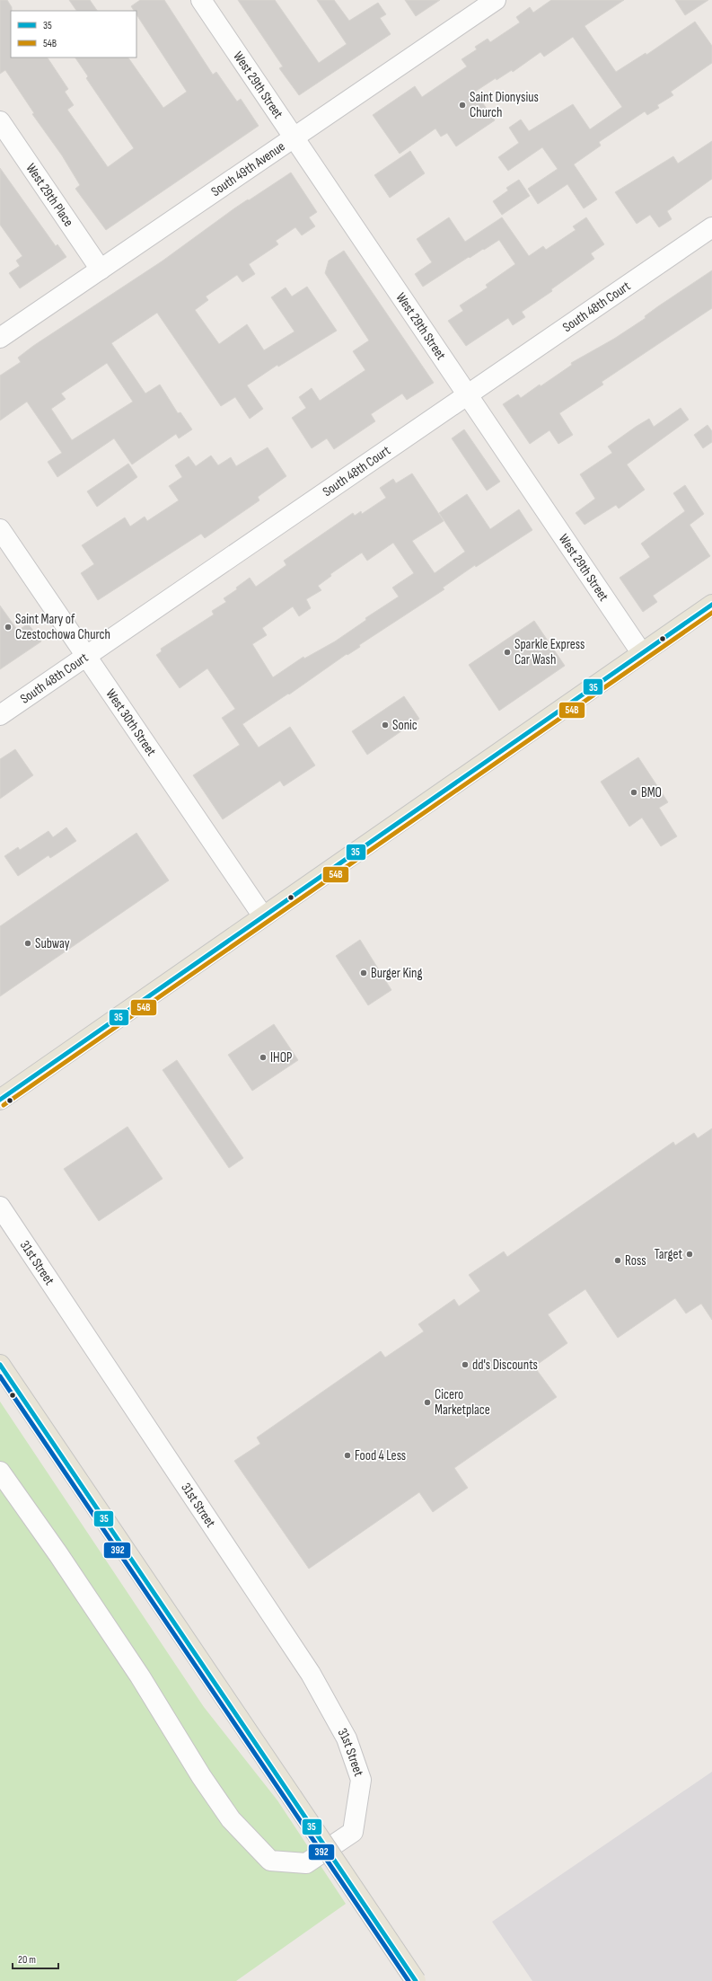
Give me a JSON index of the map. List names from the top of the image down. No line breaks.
{"streets":{"street":["West 29th Street","South 49th Avenue","West 29th Place","South 48th Court","West 30th Street","31st Street"]},"crossings":[["West 29th Street","South 49th Avenue"],["West 29th Street","South 48th Court"],["South 49th Avenue","West 29th Place"],["South 48th Court","West 30th Street"]],"places":["Saint Dionysius Church","Saint Mary of Czestochowa Church","Sparkle Express Car Wash","Sonic","BMO","Subway","Burger King","IHOP","Target","Ross","dd's Discounts","Cicero Marketplace","Food 4 Less"],"lines":["transit line 35","transit line 54B","transit line 392"],"legend":["35","54B"],"scale_bar":"20 m"}
